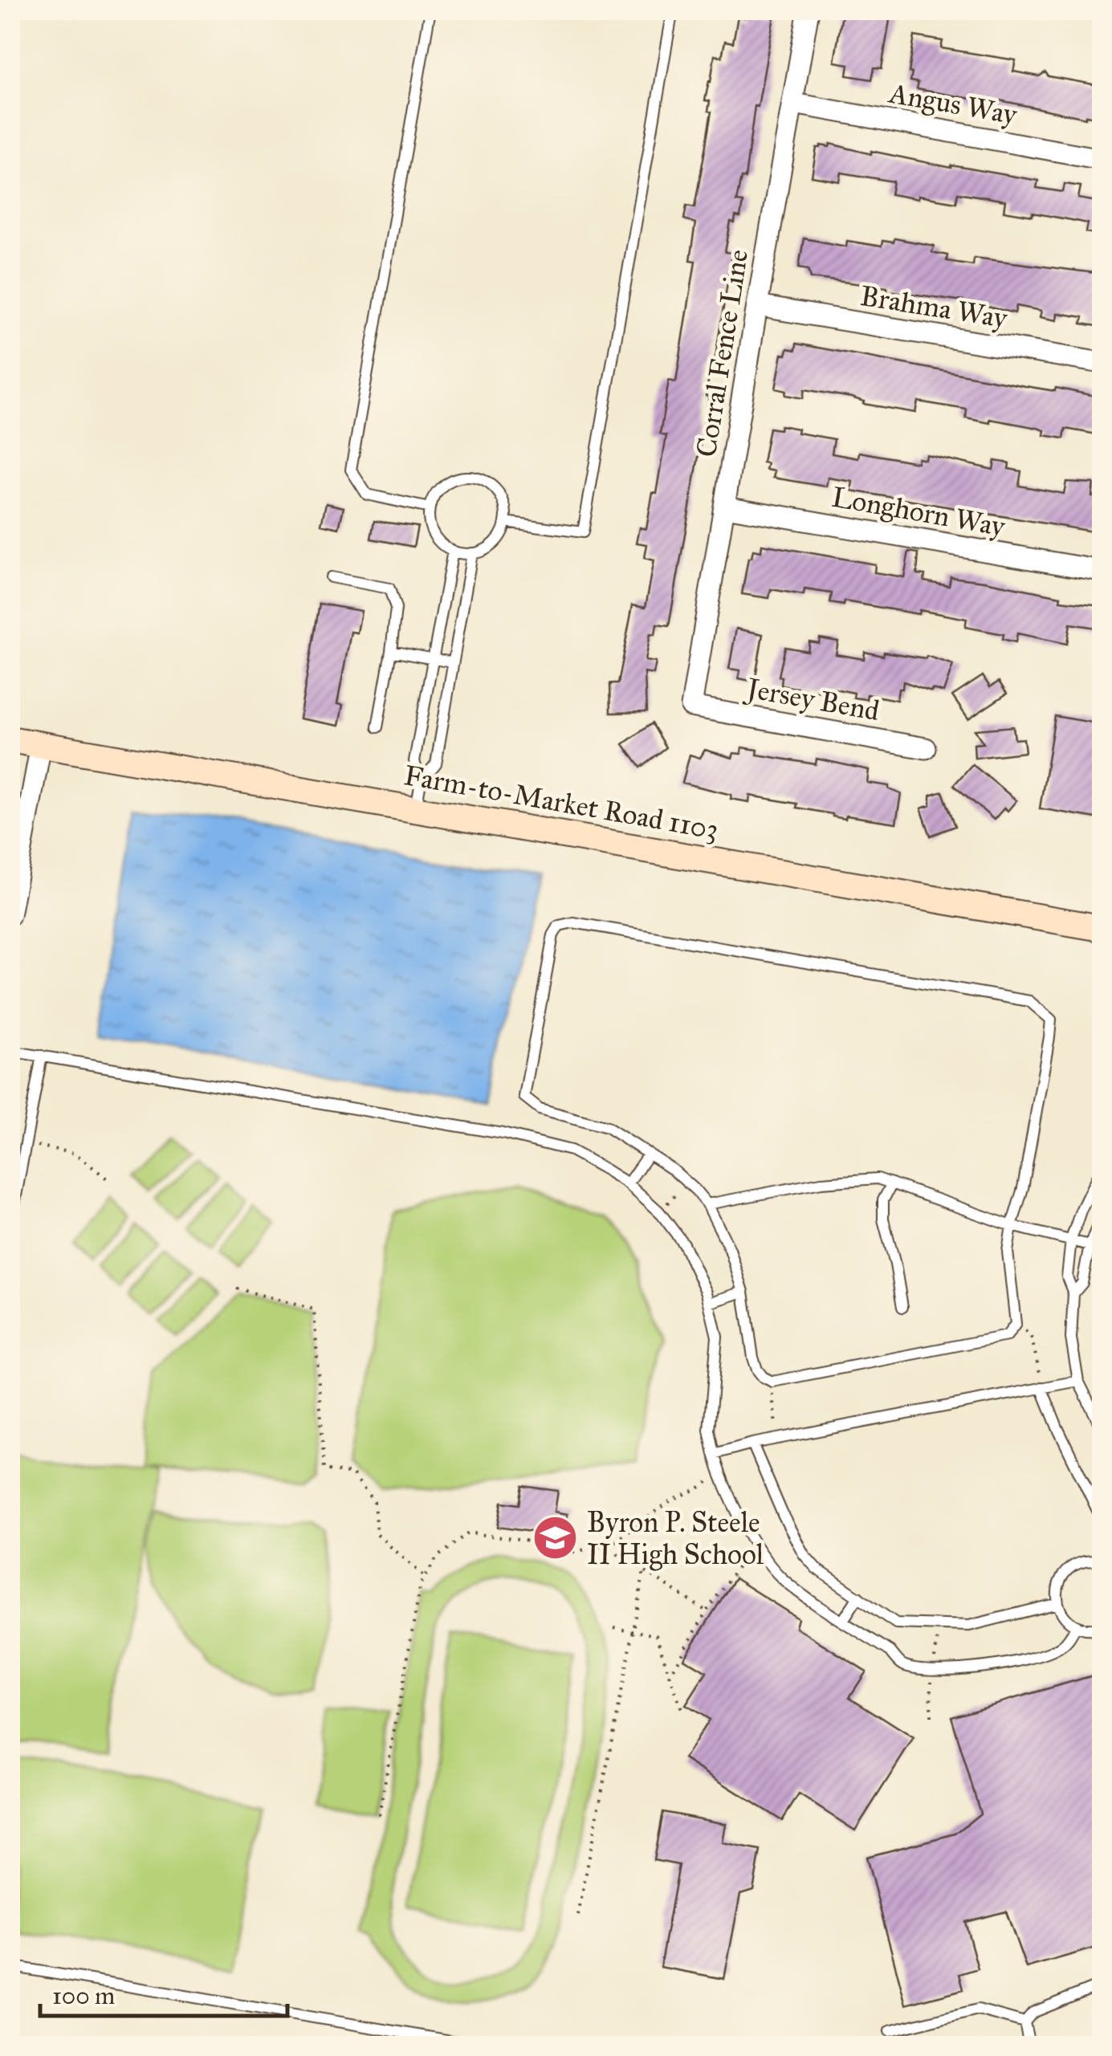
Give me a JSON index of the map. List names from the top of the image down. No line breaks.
{"streets":{"main road":["Farm-to-Market Road 1103"],"street":["Angus Way","Brahma Way","Corral Fence Line","Longhorn Way","Jersey Bend"]},"crossings":[["Angus Way","Corral Fence Line"],["Brahma Way","Corral Fence Line"],["Corral Fence Line","Longhorn Way"],["Corral Fence Line","Jersey Bend"]],"places":{"school or university":["Byron P. Steele II High School"]},"scale_bar":"100 m"}
